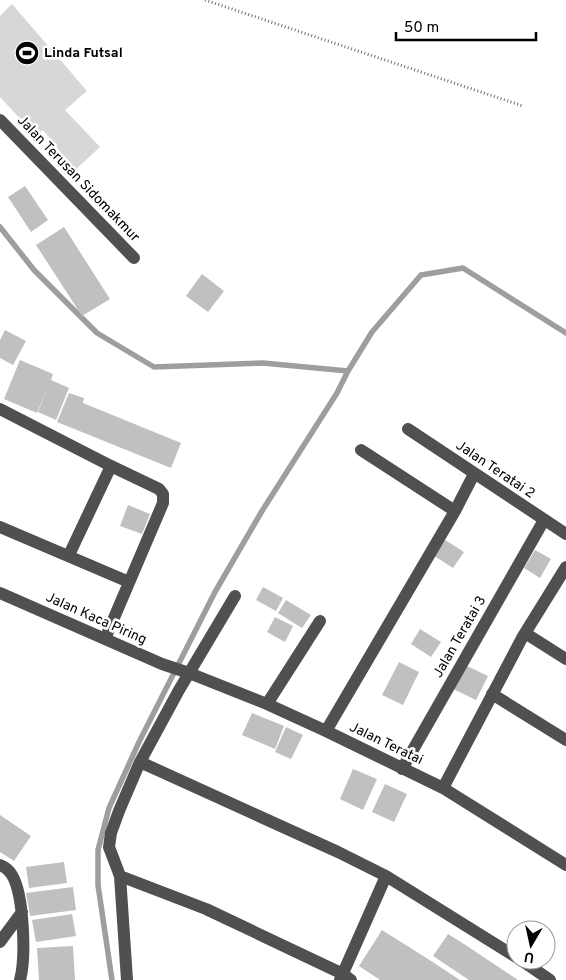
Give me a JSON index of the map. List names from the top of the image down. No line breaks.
{"streets":{"street":["Jalan Terusan Sidomakmur","Jalan Teratai 2","Jalan Kaca Piring","Jalan Teratai 3","Jalan Teratai"]},"crossings":[["Jalan Teratai 2","Jalan Teratai 3"],["Jalan Kaca Piring","Jalan Teratai"],["Jalan Teratai 3","Jalan Teratai"]],"places":{"sports":["Linda Futsal"]},"scale_bar":"50 m","north":"bottom"}
